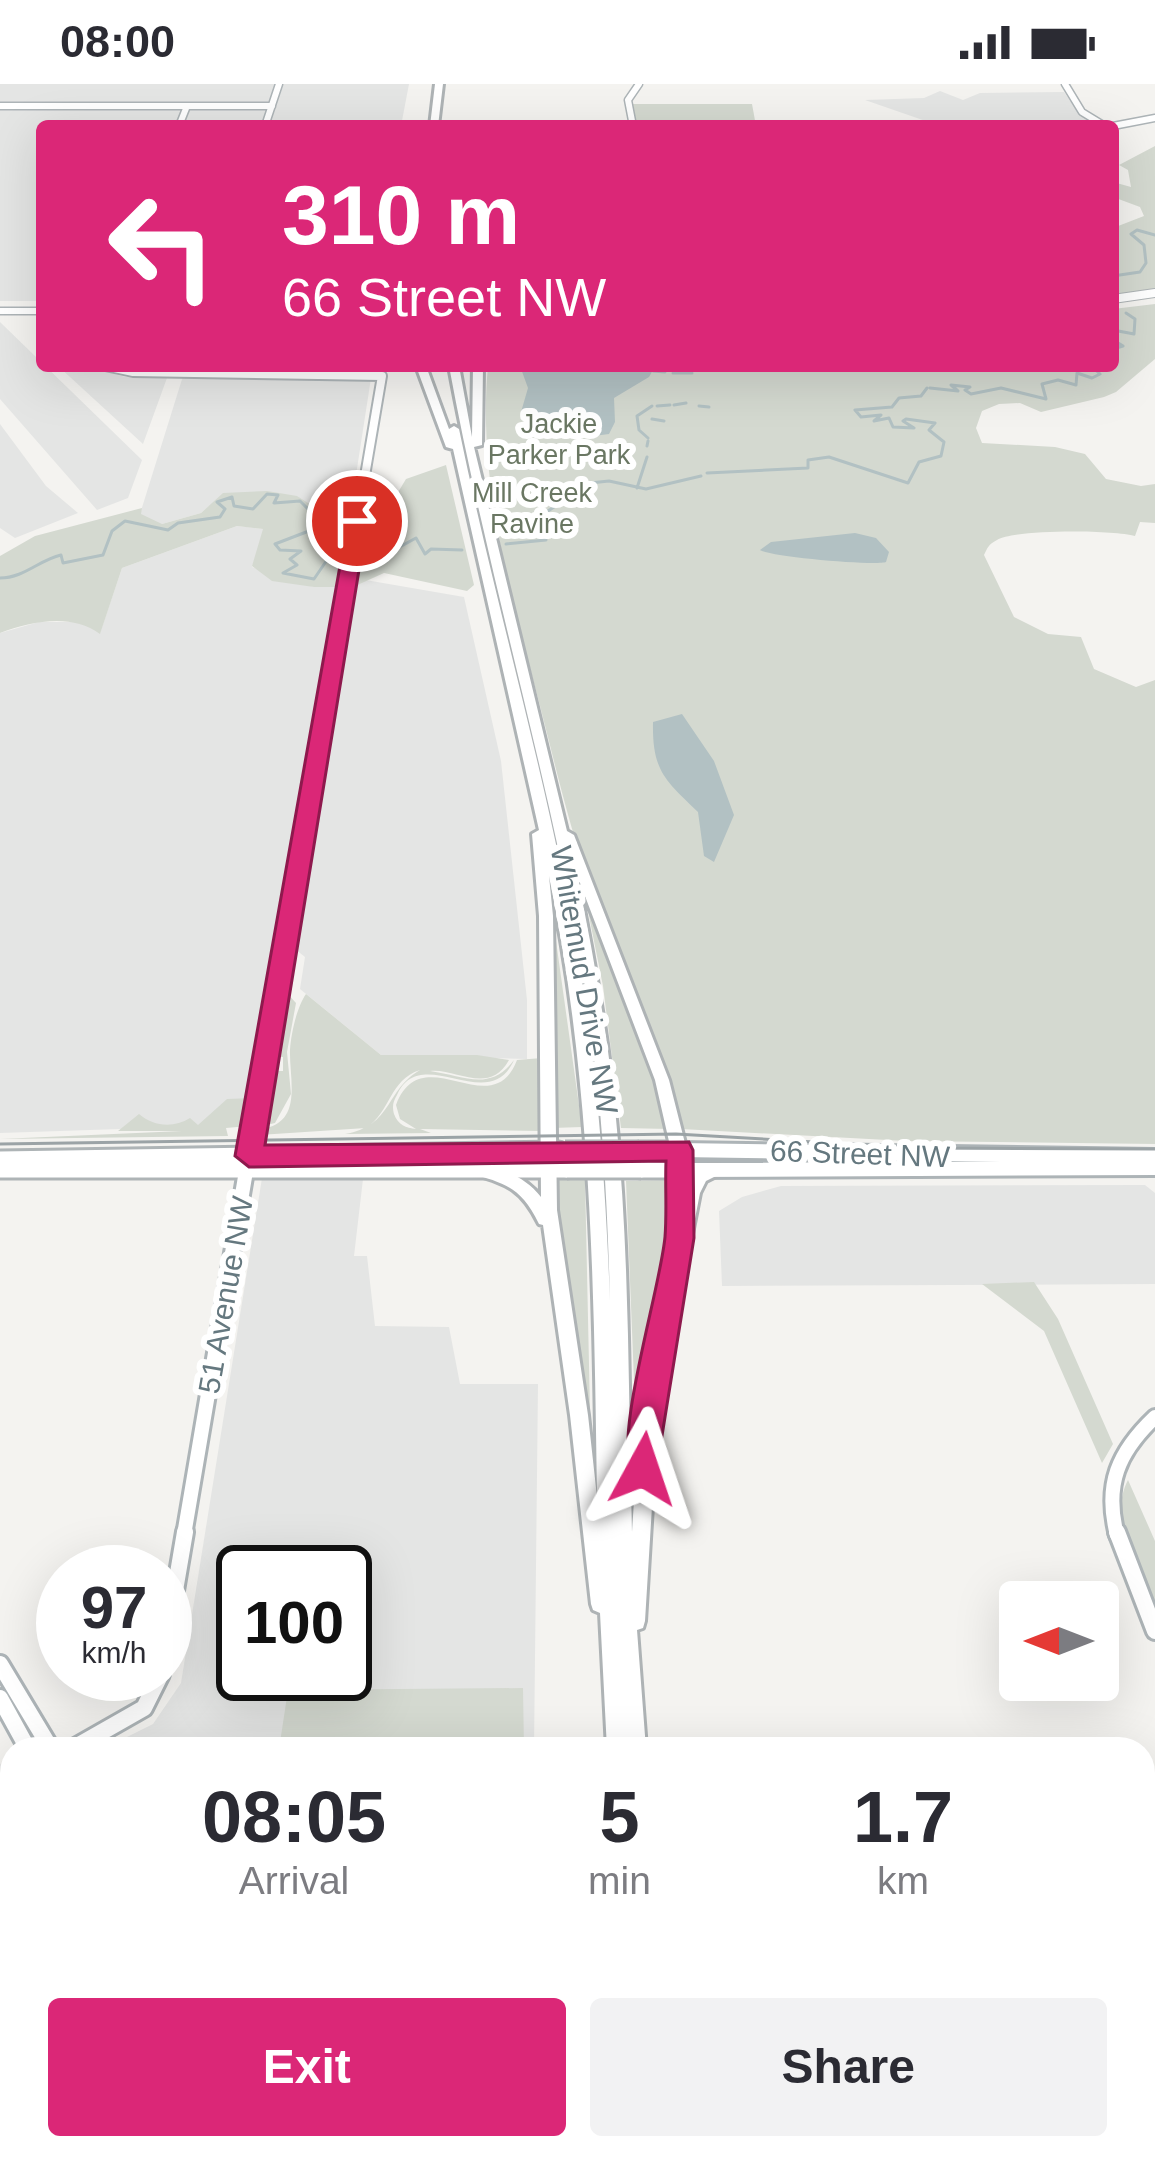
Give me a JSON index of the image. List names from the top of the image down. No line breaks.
{"streets":{"highway":["Whitemud Drive NW"],"main road":["66 Street NW"],"street":["51 Avenue NW"]},"crossings":[["66 Street NW","51 Avenue NW"]],"parks":["Jackie Parker Park","Mill Creek Ravine"],"north":"left","page":{"status":"08:00","turn":["310 m","66 Street NW"],"speed":"97 km/h","limit":"100","eta":["08:05","Arrival","5","min","1.7","km"],"buttons":["Exit","Share"]}}
